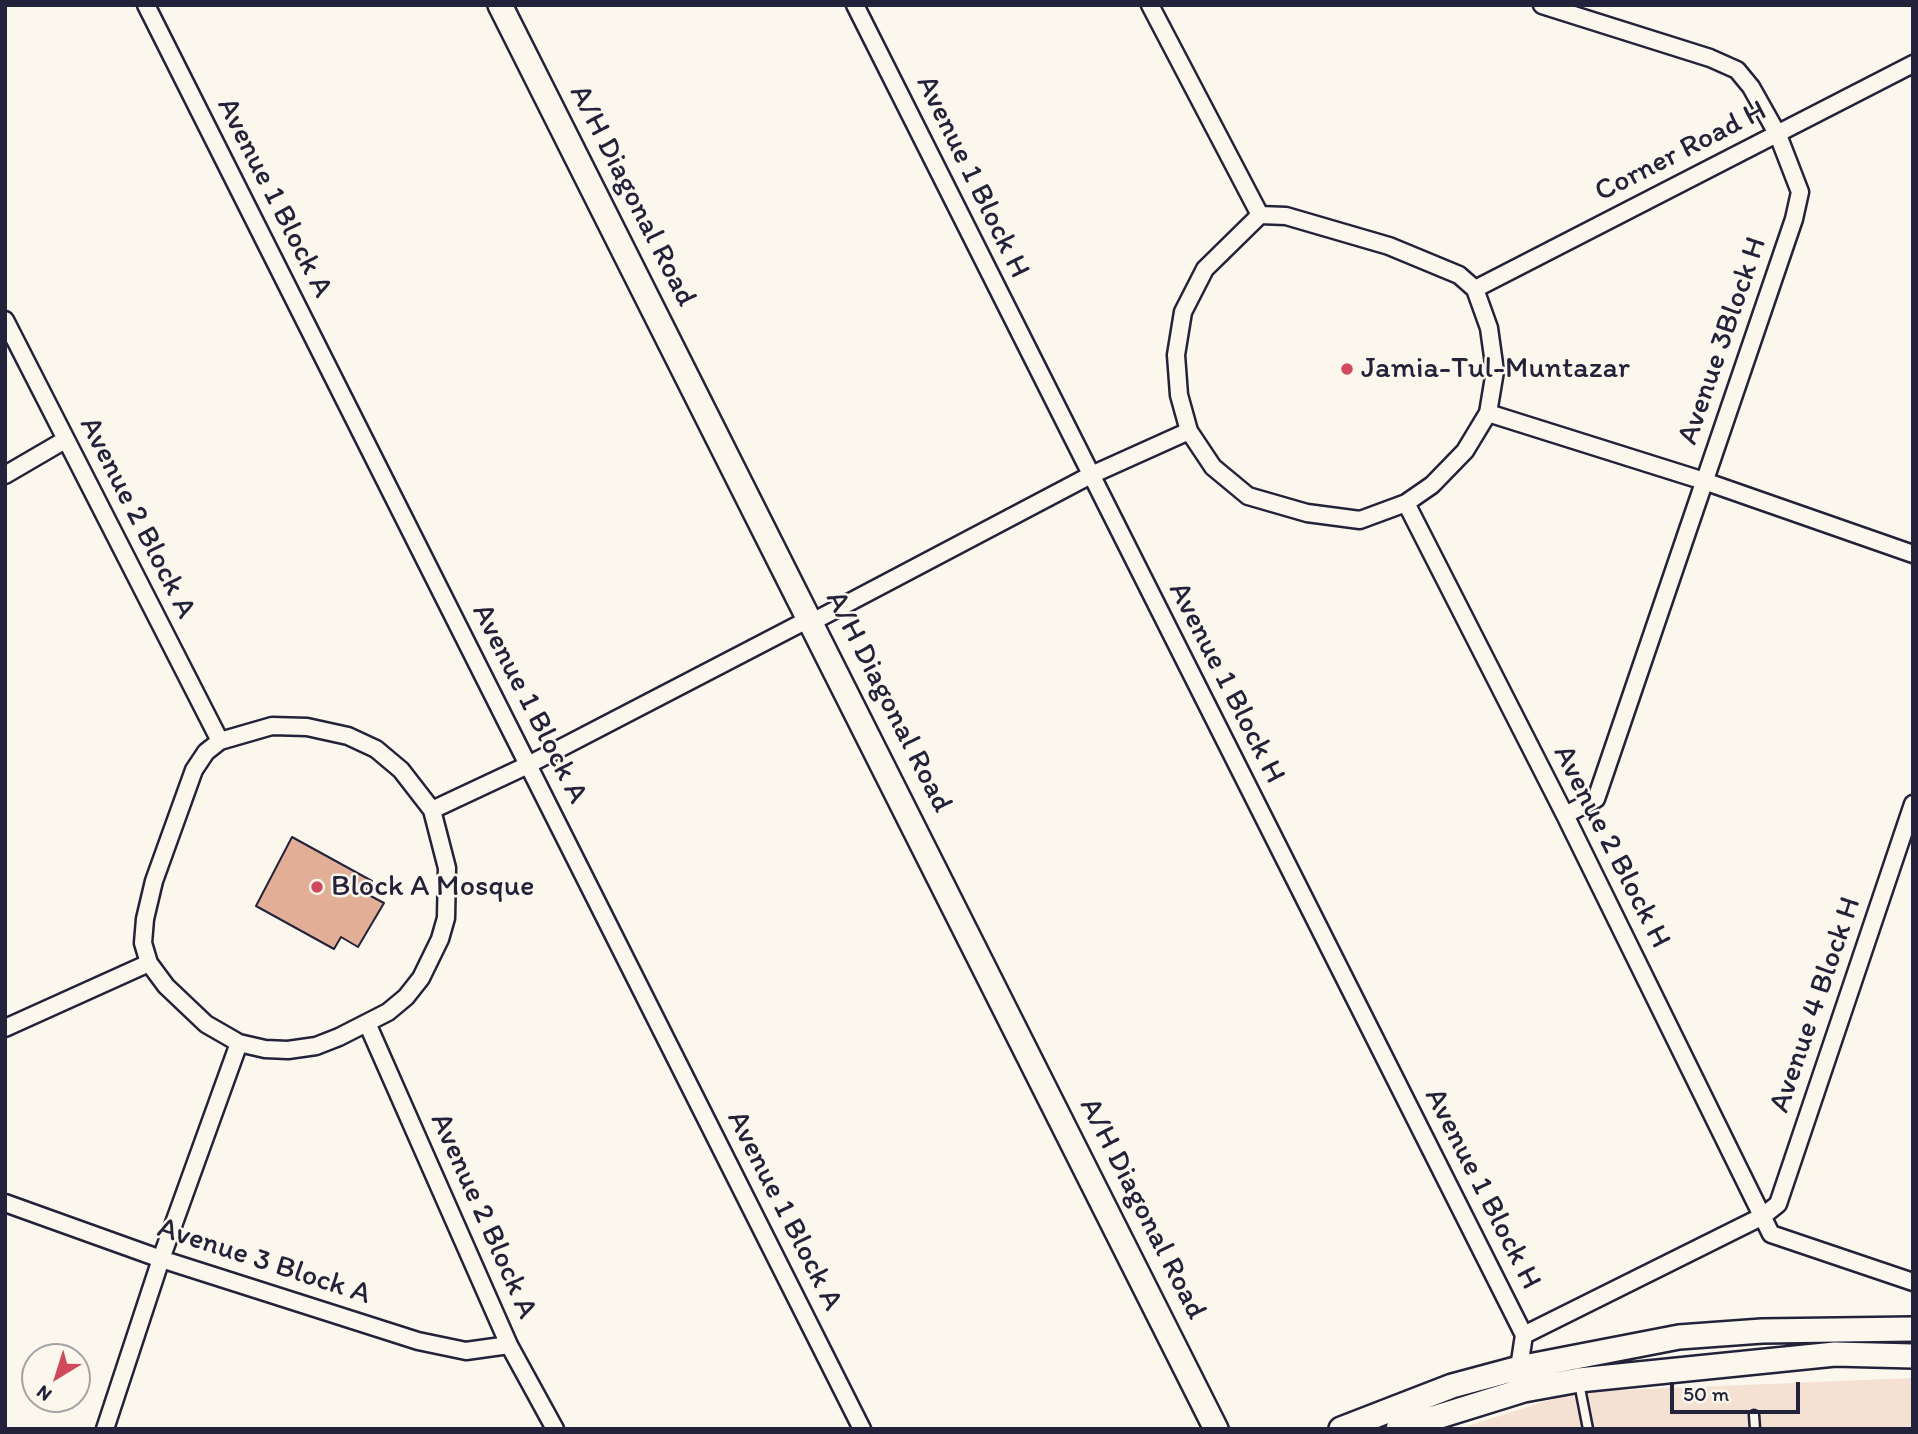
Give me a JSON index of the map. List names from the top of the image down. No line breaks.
{"streets":{"street":["Corner Road H","Avenue 1 Block H","A/H Diagonal Road","Avenue 1 Block A","Avenue 3Block H","Avenue 2 Block A","Avenue 2 Block H","Avenue 4 Block H","Avenue 3 Block A"]},"crossings":[["Corner Road H","Avenue 3Block H"],["Avenue 3Block H","Avenue 2 Block H"],["Avenue 2 Block A","Avenue 3 Block A"],["Avenue 2 Block H","Avenue 4 Block H"]],"places":["Jamia-Tul-Muntazar","Block A Mosque"],"scale_bar":"50 m","north":"bottom left"}
